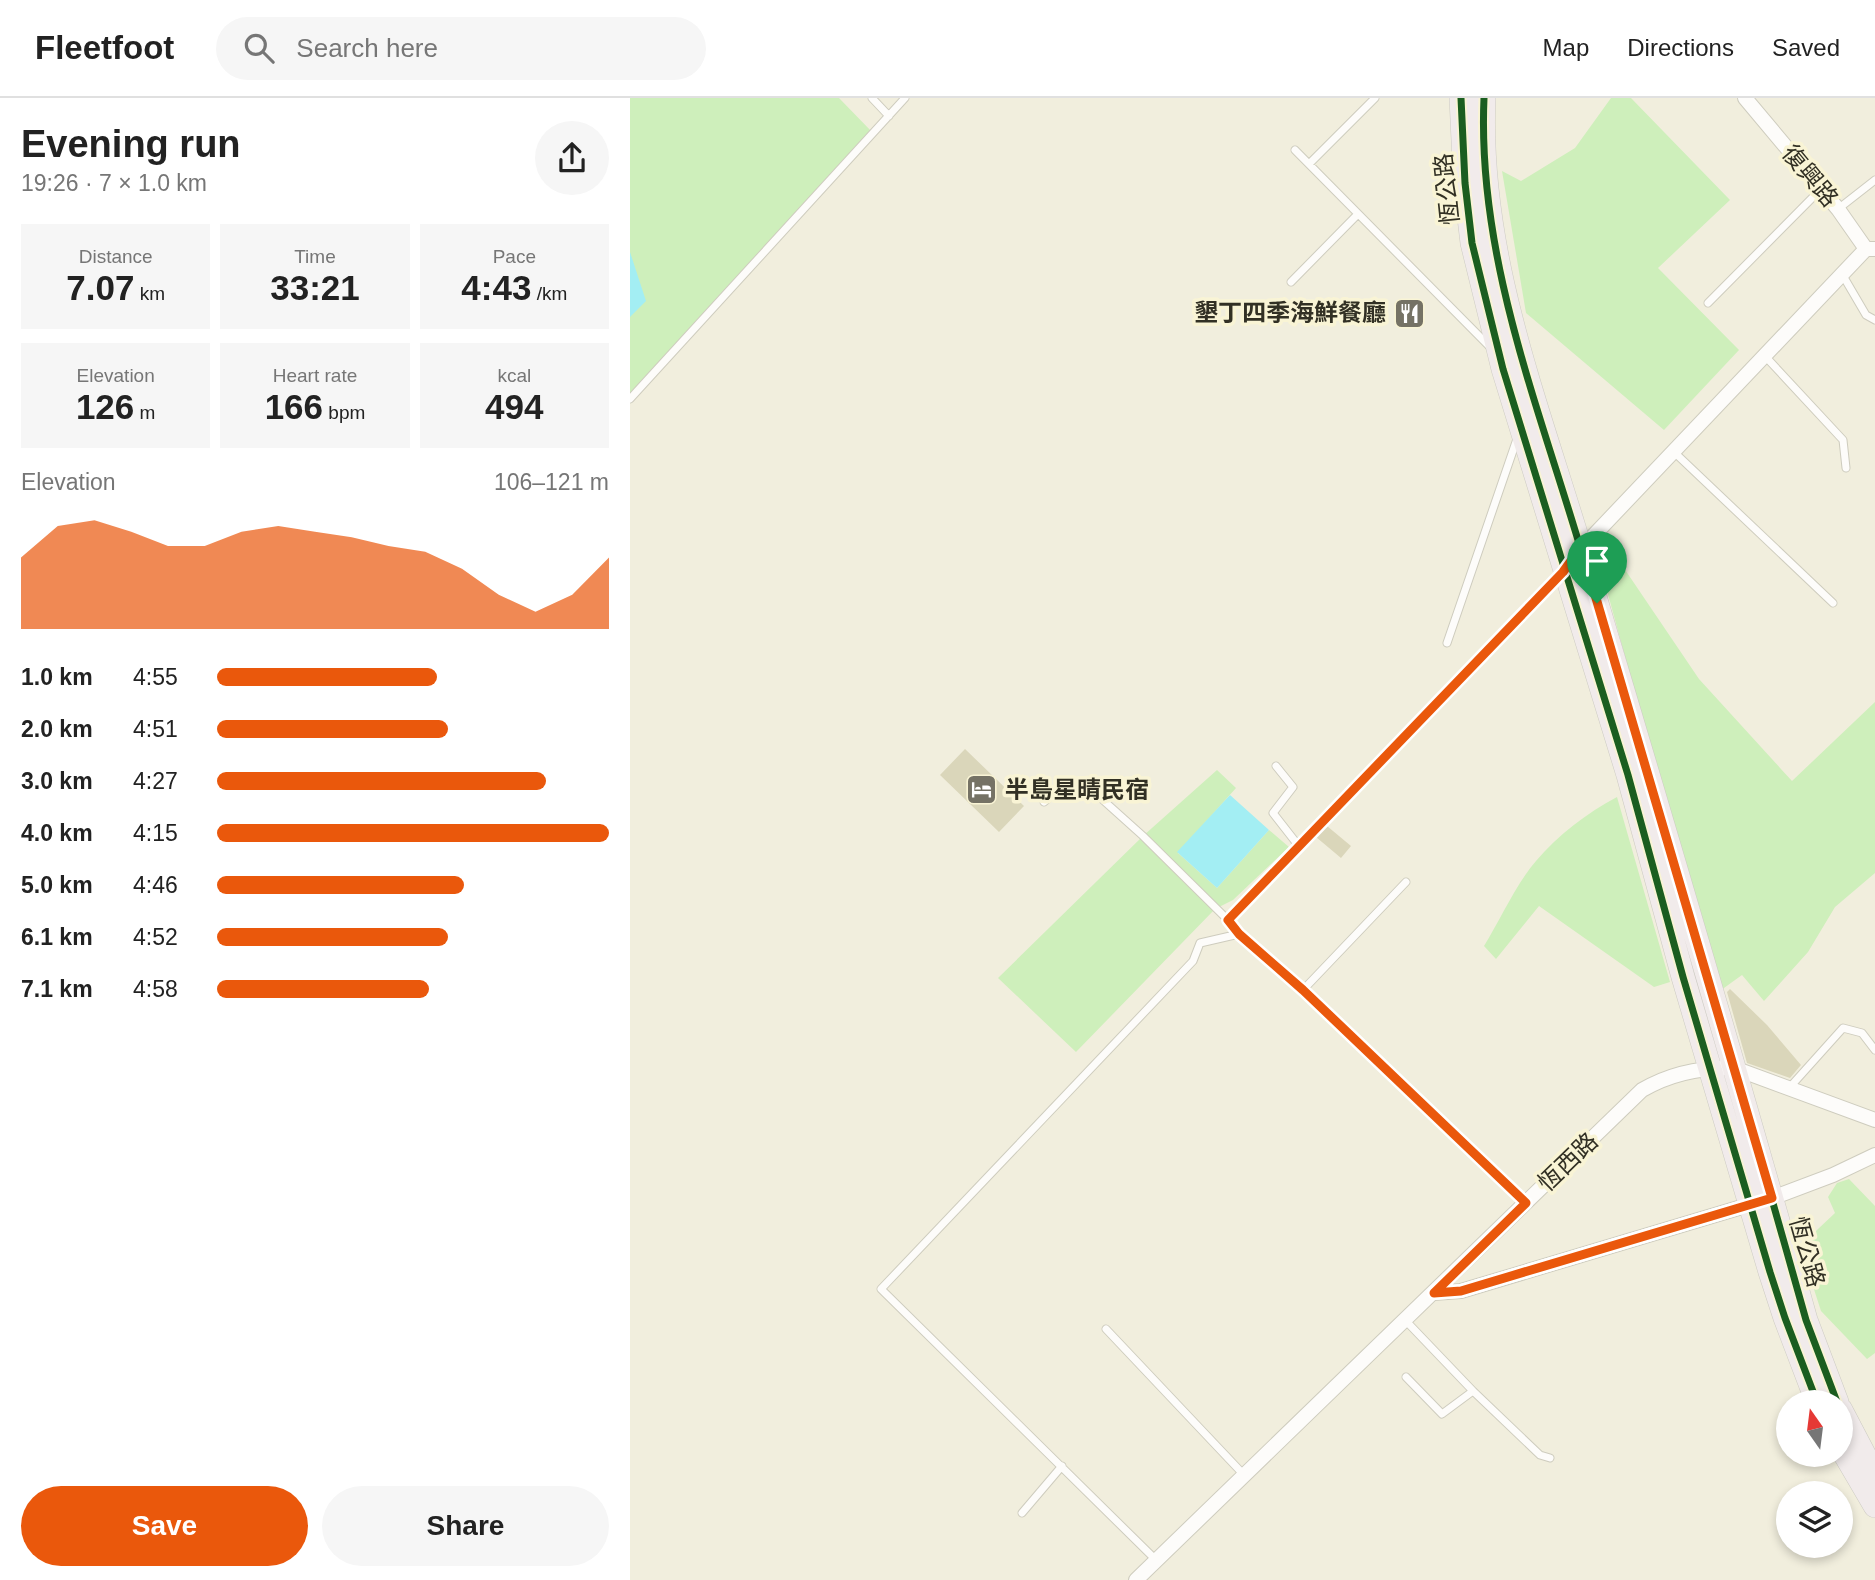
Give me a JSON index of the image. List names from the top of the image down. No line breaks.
{"streets":{"main road":["恆公路"],"street":["復興路","恆西路"]},"crossings":[["恆公路","恆西路"]],"places":{"restaurant":["墾丁四季海鮮餐廳"],"hotel":["半島星晴民宿"]},"north":"top","page":{"header":"Fleetfoot","search":"Search here","nav":["Map","Directions","Saved"],"heading":["Evening run","19:26 · 7 × 1.0 km"],"stats":[["Distance","7.07 km"],["Time","33:21"],["Pace","4:43 /km"],["Elevation","126 m"],["Heart rate","166 bpm"],["kcal","494"]],"chart":["Elevation","106–121 m"],"list":[{"name":"1.0 km","note":"4:55"},{"name":"2.0 km","note":"4:51"},{"name":"3.0 km","note":"4:27"},{"name":"4.0 km","note":"4:15"},{"name":"5.0 km","note":"4:46"},{"name":"6.1 km","note":"4:52"},{"name":"7.1 km","note":"4:58"}],"buttons":["Save","Share"]}}
